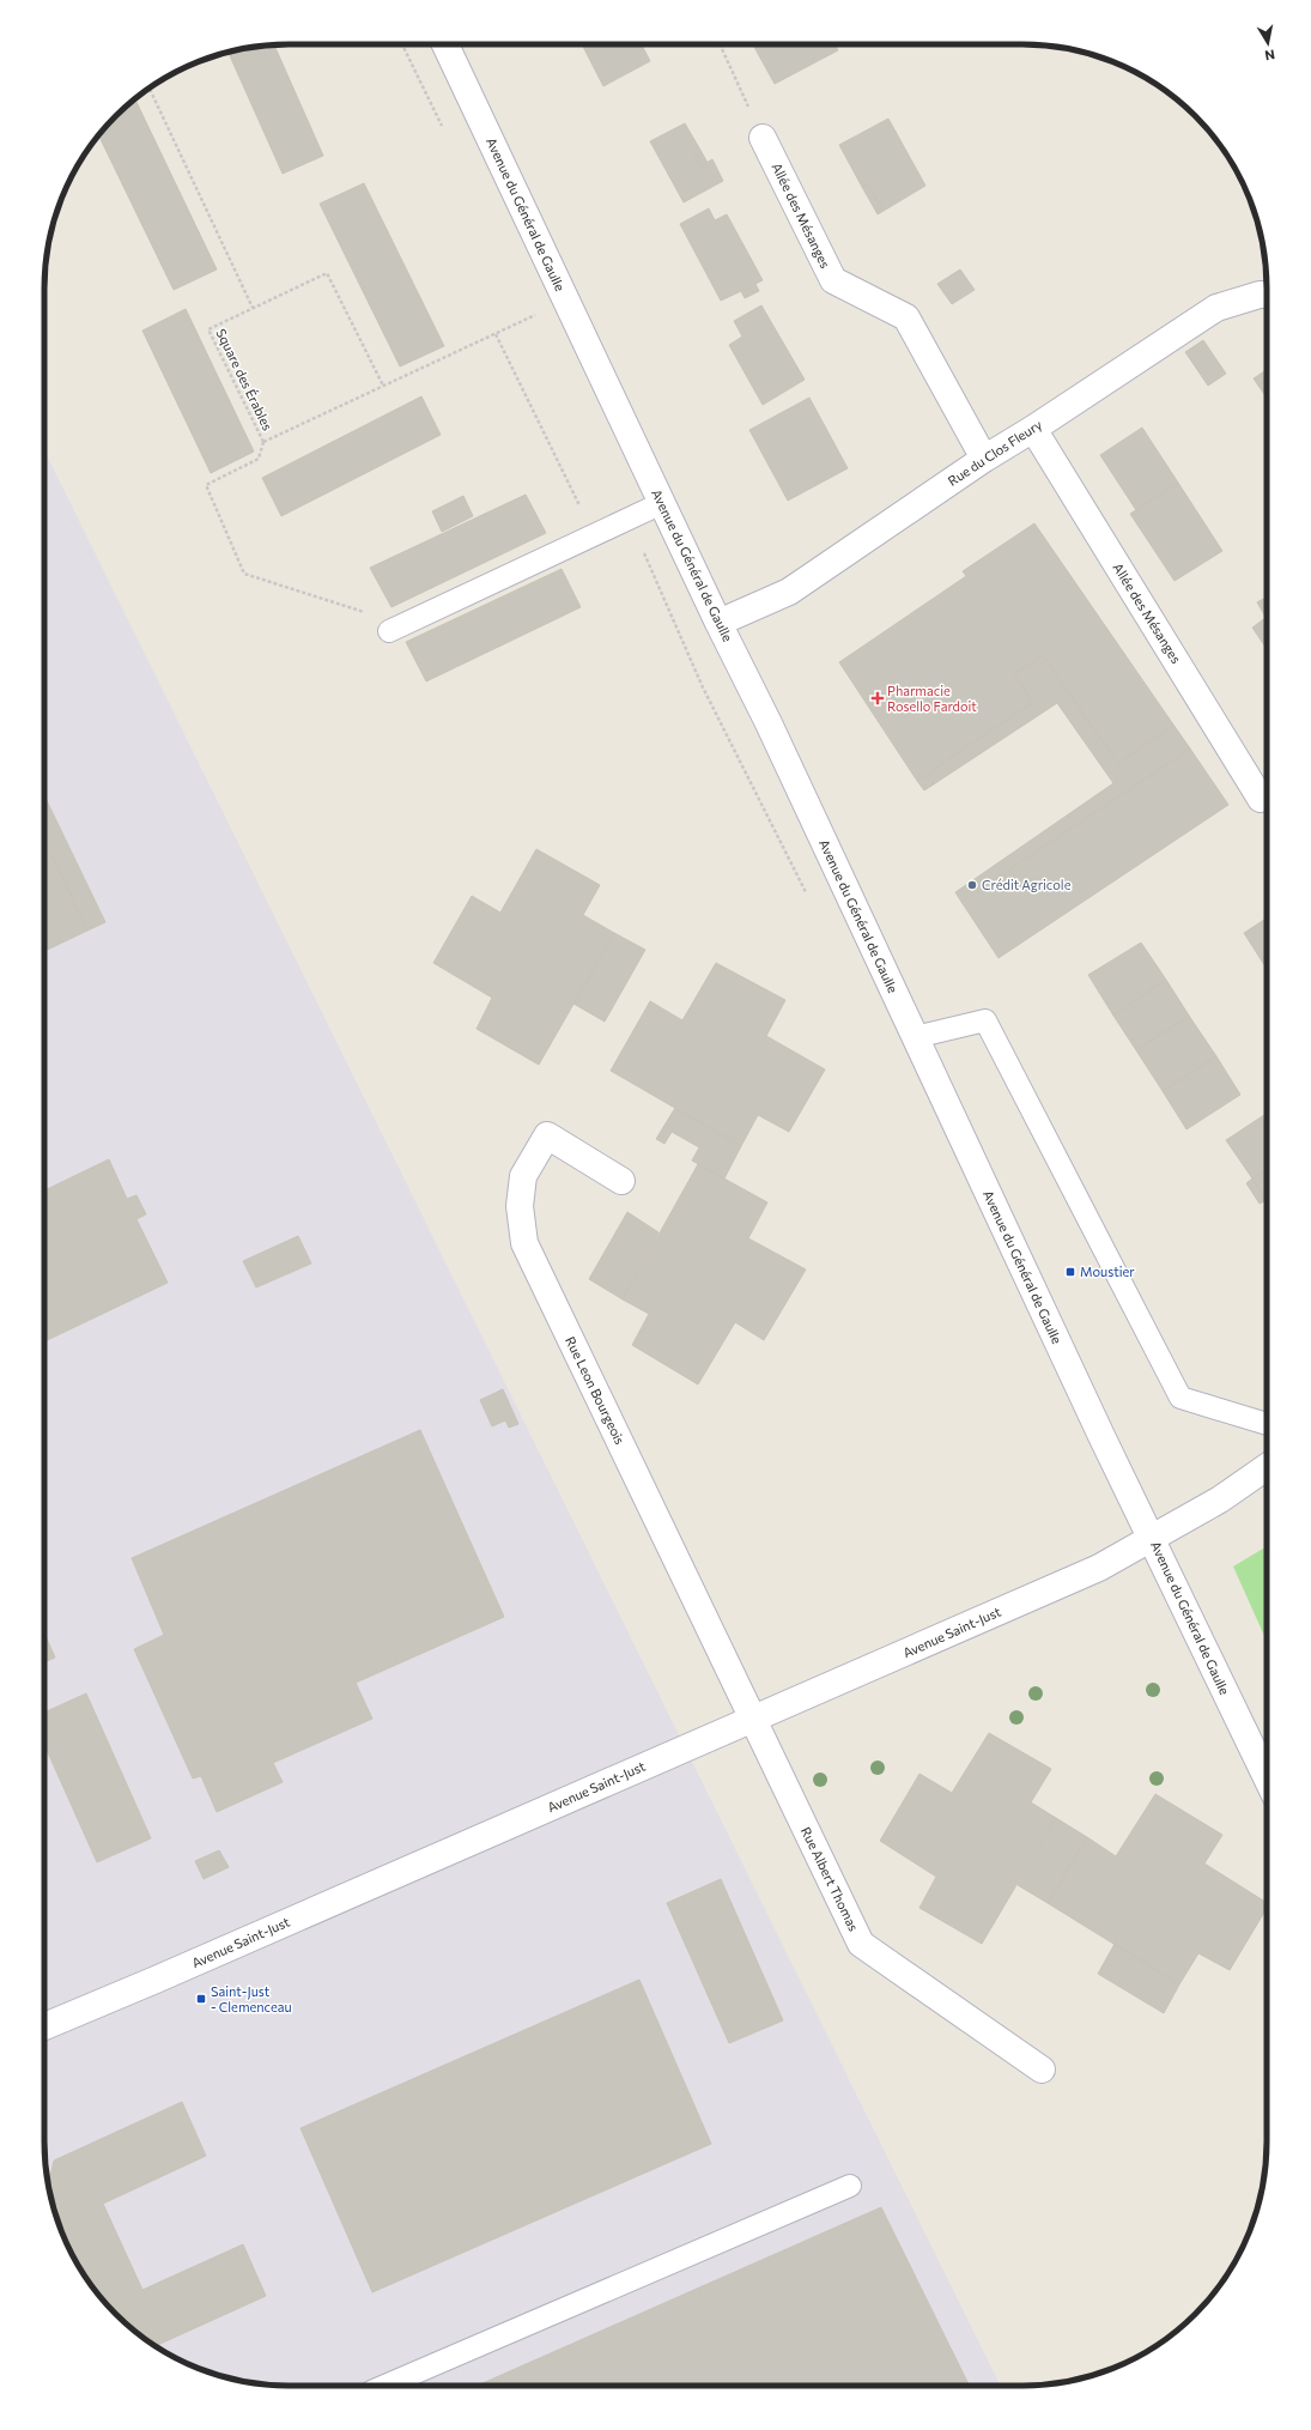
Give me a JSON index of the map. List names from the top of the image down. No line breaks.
{"streets":{"street":["Avenue du Général de Gaulle","Allée des Mésanges","Rue du Clos Fleury","Rue Leon Bourgeois","Avenue Saint-Just","Rue Albert Thomas"],"path":["Square des Érables"]},"crossings":[["Avenue du Général de Gaulle","Square des Érables"],["Avenue du Général de Gaulle","Rue du Clos Fleury"],["Avenue du Général de Gaulle","Avenue Saint-Just"],["Allée des Mésanges","Rue du Clos Fleury"],["Rue Leon Bourgeois","Avenue Saint-Just"],["Rue Leon Bourgeois","Rue Albert Thomas"],["Avenue Saint-Just","Rue Albert Thomas"]],"places":{"health":["Pharmacie Rosello Fardoit"],"other":["Crédit Agricole"],"transit":["Moustier","Saint-Just - Clemenceau"]},"north":"bottom"}
